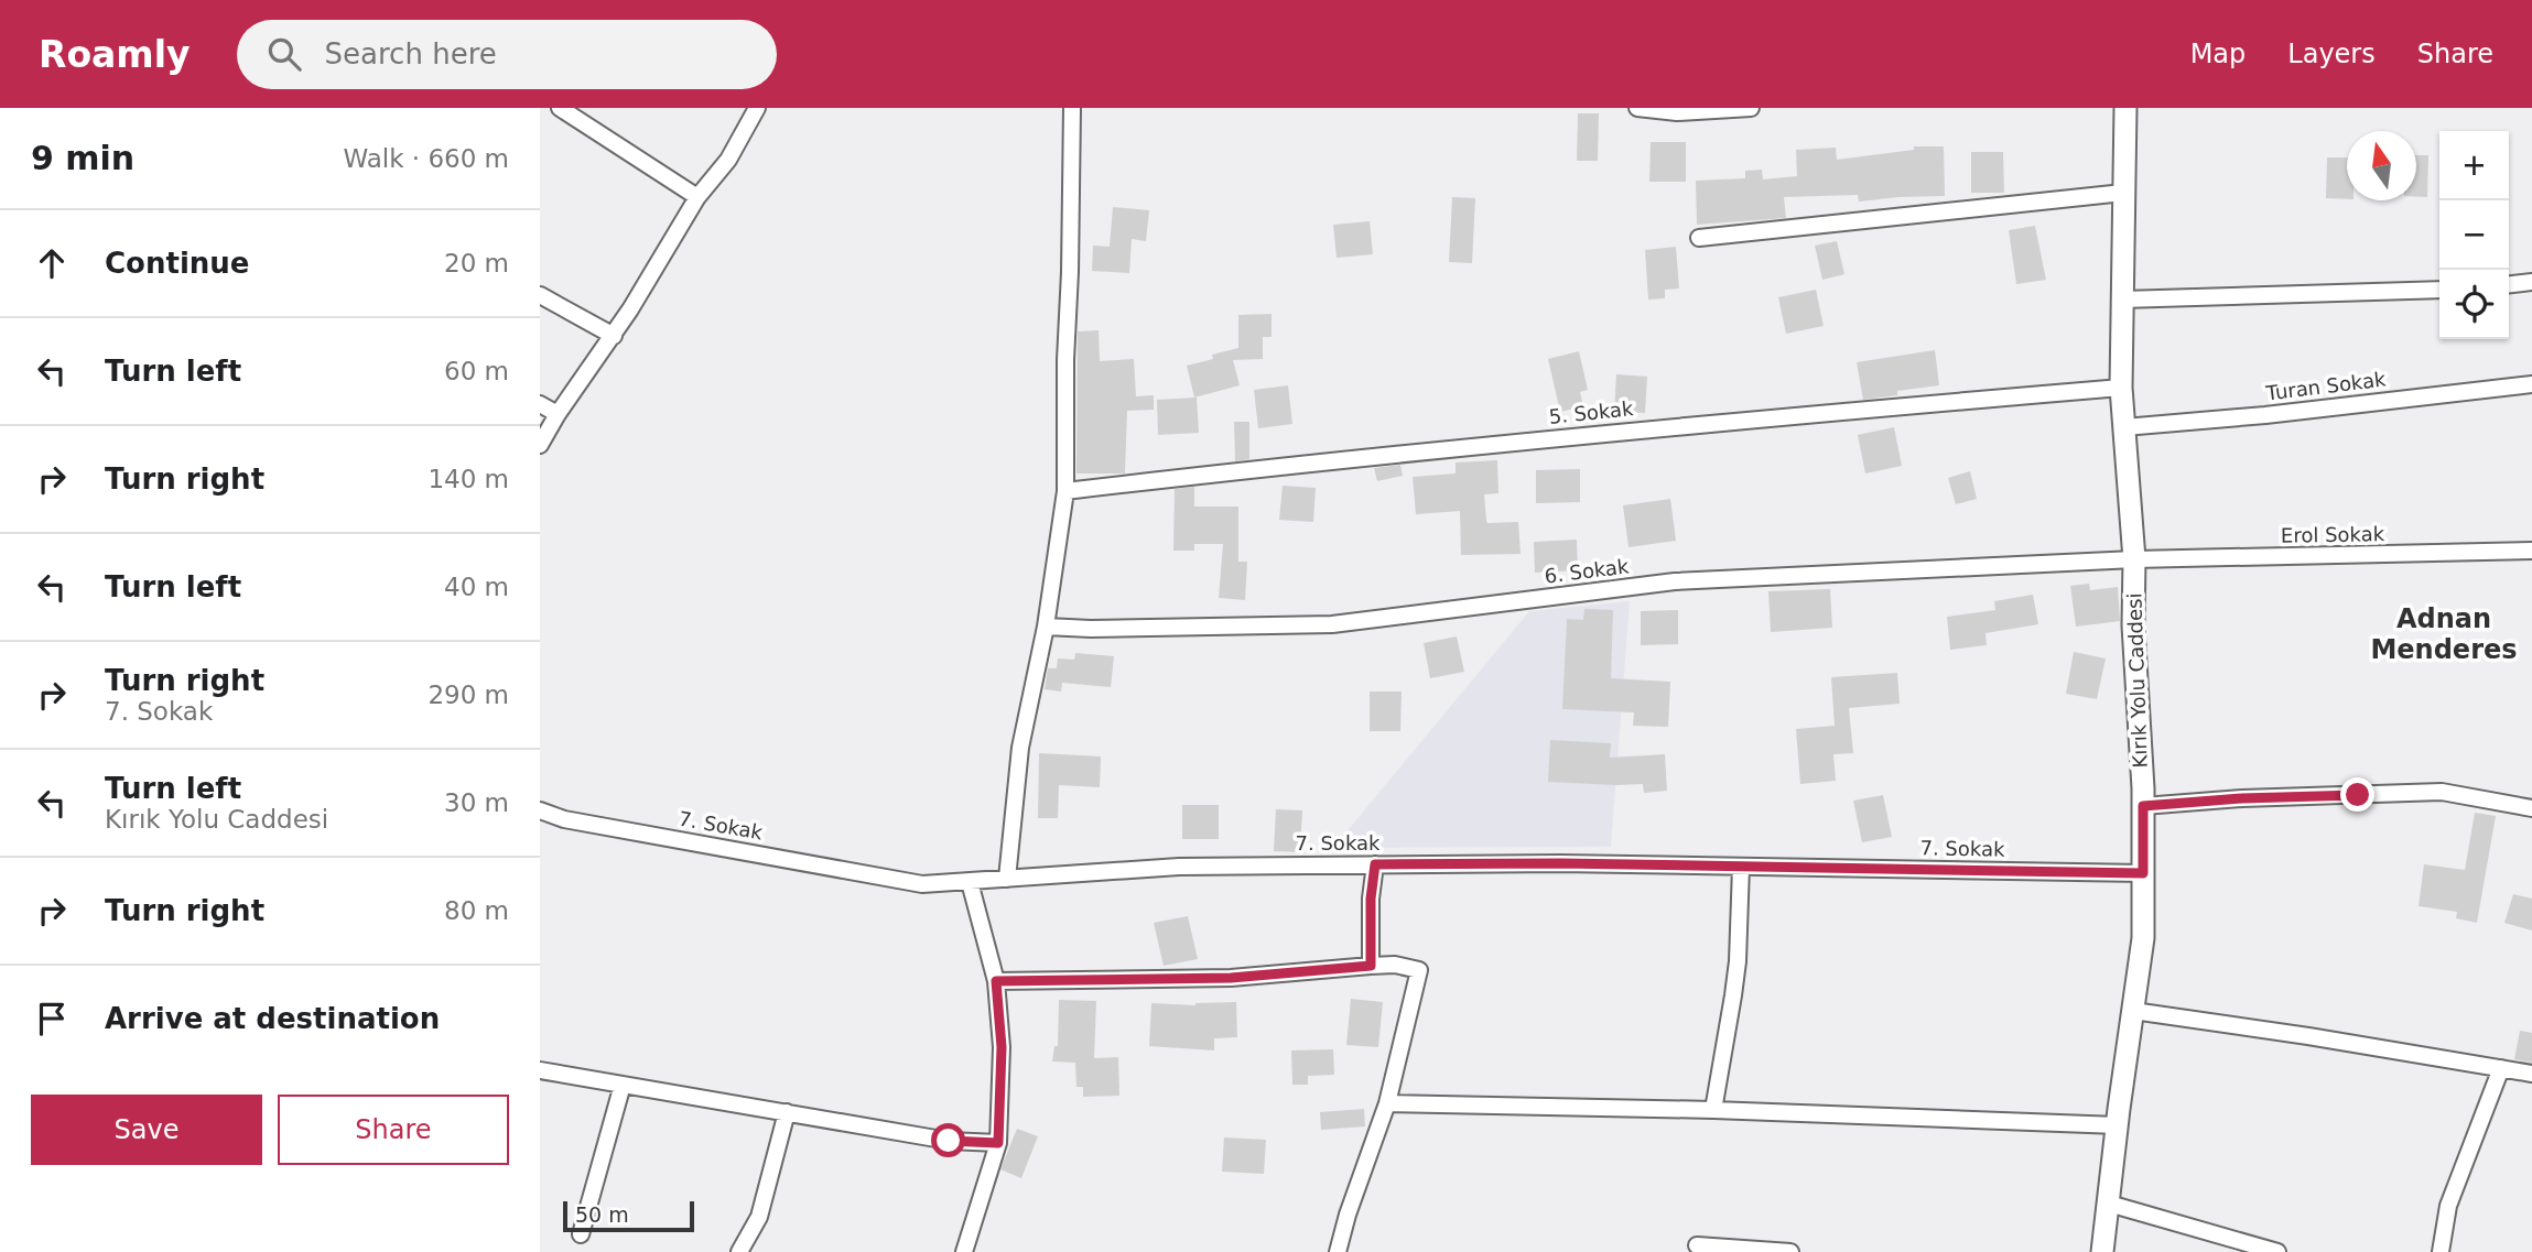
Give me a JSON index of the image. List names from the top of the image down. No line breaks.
{"streets":{"street":["Turan Sokak","5. Sokak","Erol Sokak","6. Sokak","Kırık Yolu Caddesi","7. Sokak"]},"crossings":[["Turan Sokak","Kırık Yolu Caddesi"],["5. Sokak","Kırık Yolu Caddesi"],["Erol Sokak","6. Sokak"],["Erol Sokak","Kırık Yolu Caddesi"],["6. Sokak","Kırık Yolu Caddesi"],["Kırık Yolu Caddesi","7. Sokak"]],"districts":["Adnan Menderes"],"scale_bar":"50 m","north":"top","page":{"header":"Roamly","search":"Search here","nav":["Map","Layers","Share"],"heading":["9 min","Walk · 660 m"],"map_buttons":["+","−"],"list":[["Continue","20 m"],["Turn left","60 m"],["Turn right","140 m"],["Turn left","40 m"],["Turn right","7. Sokak","290 m"],["Turn left","Kırık Yolu Caddesi","30 m"],["Turn right","80 m"],"Arrive at destination"],"buttons":["Save","Share"],"scale":"50 m"}}
